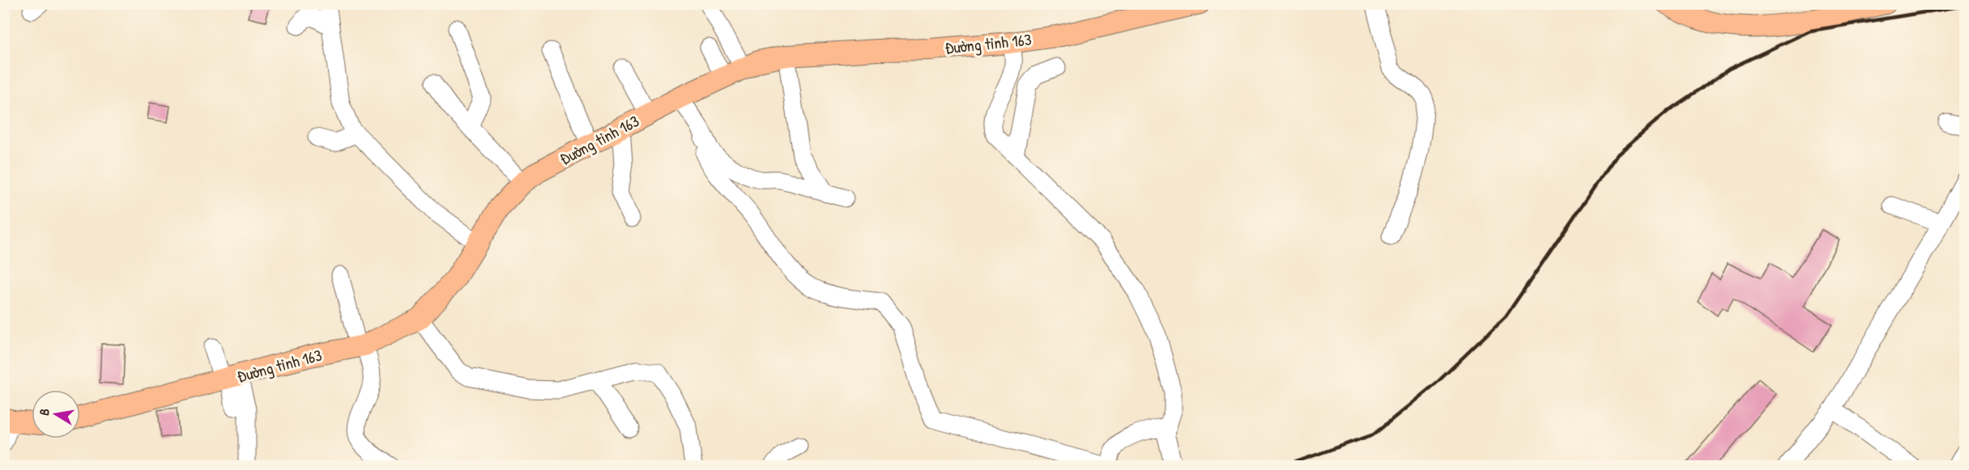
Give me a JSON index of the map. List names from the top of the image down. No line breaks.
{"streets":{"main road":["Đường tỉnh 163"]},"north":"left"}
